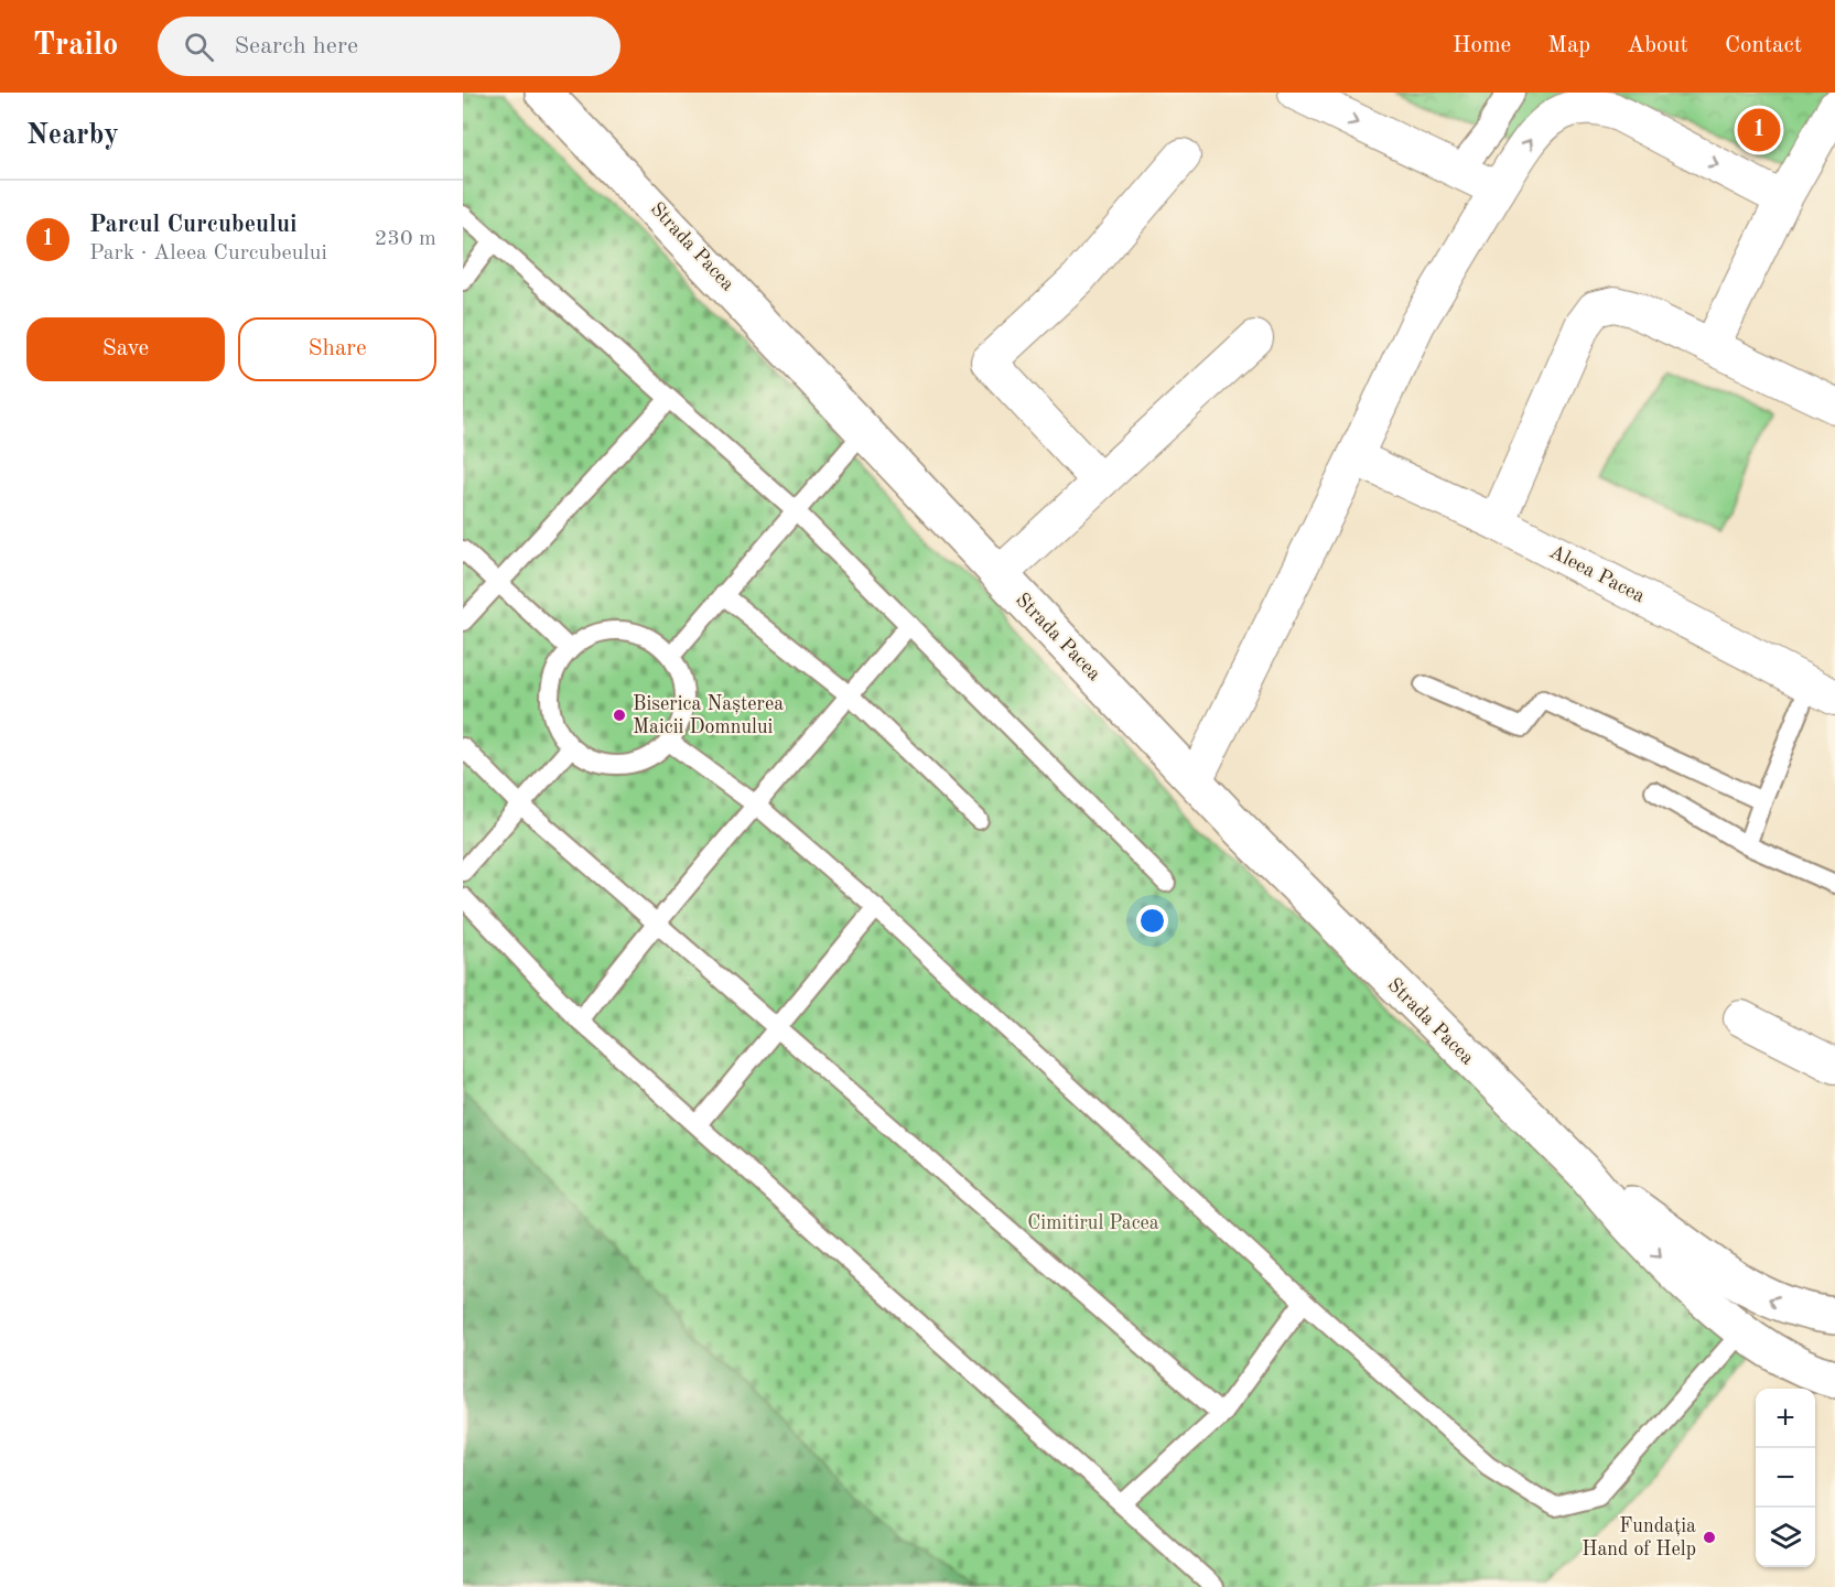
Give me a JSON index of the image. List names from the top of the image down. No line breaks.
{"streets":{"main road":["Strada Pacea"],"street":["Aleea Pacea"]},"parks":["Cimitirul Pacea"],"places":["Biserica Nașterea Maicii Domnului","Fundația Hand of Help"],"page":{"header":"Trailo","search":"Search here","nav":["Home","Map","About","Contact"],"heading":"Nearby","pins":"1","list":[{"mark":"1","name":"Parcul Curcubeului","note":"Park · Aleea Curcubeului","value":"230 m"}],"buttons":["Save","Share"],"map_buttons":["+","−"]}}
